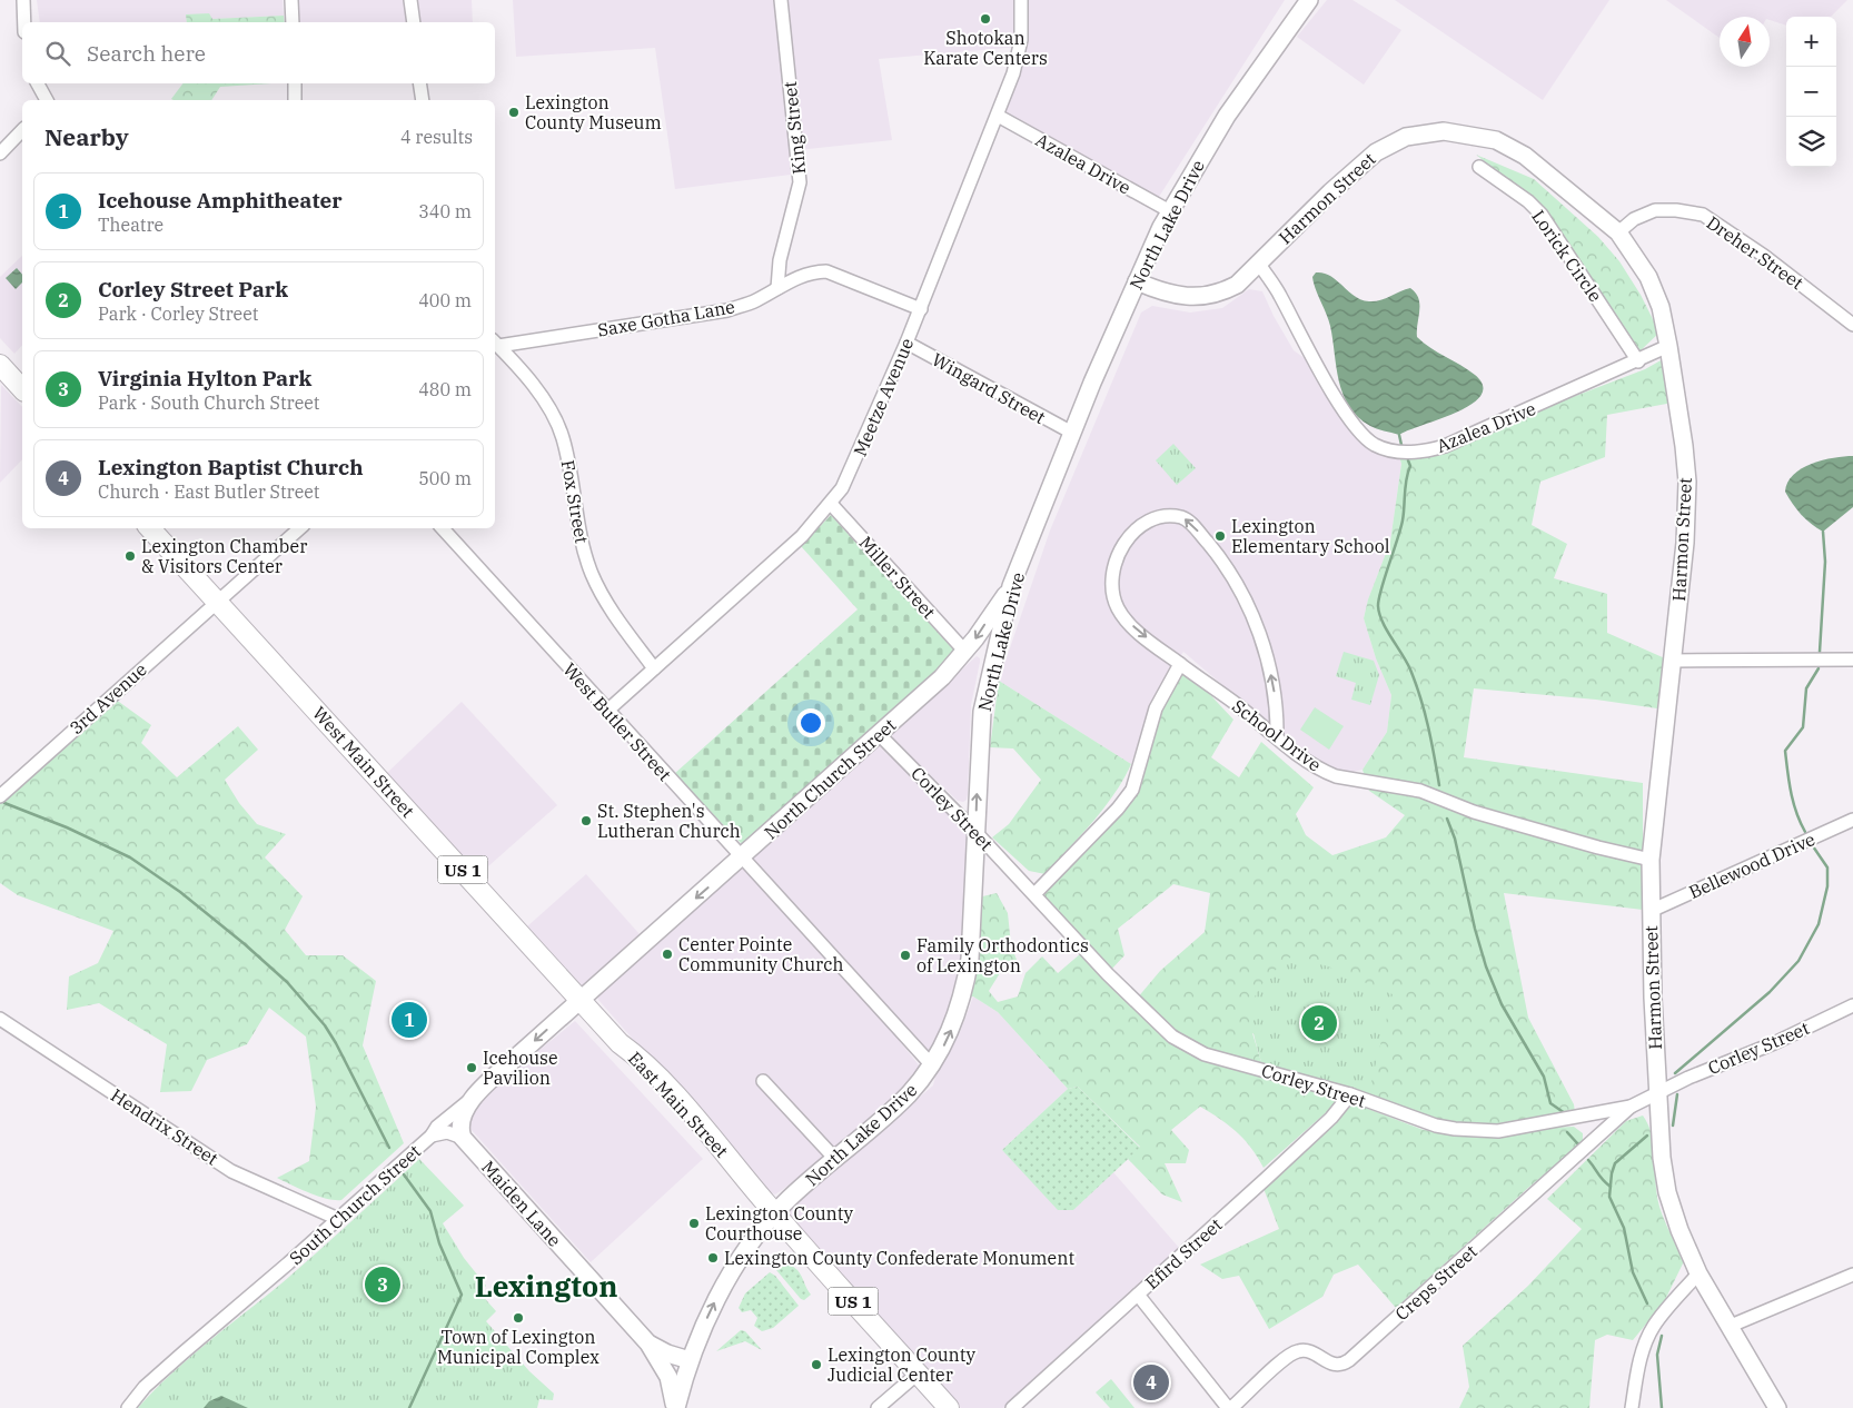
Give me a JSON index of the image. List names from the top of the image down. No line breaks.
{"streets":{"main road":["Harmon Street","North Lake Drive","West Main Street","North Church Street","US 1","East Main Street","Maiden Lane","South Church Street"],"street":["King Street","Azalea Drive","Dreher Street","Lorick Circle","Saxe Gotha Lane","Wingard Street","Meetze Avenue","Fox Street","Miller Street","3rd Avenue","West Butler Street","School Drive","Corley Street","Bellewood Drive","Hendrix Street","Efird Street","Creps Street"]},"crossings":[["King Street","Saxe Gotha Lane"],["Azalea Drive","Harmon Street"],["Azalea Drive","North Lake Drive"],["Azalea Drive","Lorick Circle"],["Azalea Drive","Meetze Avenue"],["Harmon Street","North Lake Drive"],["Harmon Street","Dreher Street"],["Harmon Street","School Drive"],["Harmon Street","Corley Street"],["Harmon Street","Bellewood Drive"],["North Lake Drive","Wingard Street"],["North Lake Drive","West Butler Street"],["North Lake Drive","North Church Street"],["North Lake Drive","Corley Street"],["North Lake Drive","East Main Street"],["North Lake Drive","Maiden Lane"],["Saxe Gotha Lane","Meetze Avenue"],["Saxe Gotha Lane","Fox Street"],["Wingard Street","Meetze Avenue"],["Meetze Avenue","Fox Street"],["Meetze Avenue","Miller Street"],["Meetze Avenue","West Butler Street"],["Miller Street","North Church Street"],["3rd Avenue","West Main Street"],["West Butler Street","North Church Street"],["West Main Street","North Church Street"],["West Main Street","East Main Street"],["West Main Street","South Church Street"],["North Church Street","Corley Street"],["North Church Street","East Main Street"],["North Church Street","South Church Street"],["Corley Street","Efird Street"],["Corley Street","Creps Street"],["East Main Street","South Church Street"],["Hendrix Street","South Church Street"]],"one_way":["North Lake Drive","North Church Street"],"districts":["Lexington"],"places":["Shotokan Karate Centers","Lexington County Museum","Lexington Elementary School","Lexington Chamber & Visitors Center","St. Stephen's Lutheran Church","Center Pointe Community Church","Family Orthodontics of Lexington","Icehouse Pavilion","Lexington County Courthouse","Lexington County Confederate Monument","Town of Lexington Municipal Complex","Lexington County Judicial Center"],"north":"top","page":{"map_buttons":["+","−"],"search":"Search here","heading":["Nearby","4 results"],"list":[{"mark":"1","name":"Icehouse Amphitheater","note":"Theatre","value":"340 m"},{"mark":"2","name":"Corley Street Park","note":"Park · Corley Street","value":"400 m"},{"mark":"3","name":"Virginia Hylton Park","note":"Park · South Church Street","value":"480 m"},{"mark":"4","name":"Lexington Baptist Church","note":"Church · East Butler Street","value":"500 m"}],"pins":["1","2","3","4"]}}
